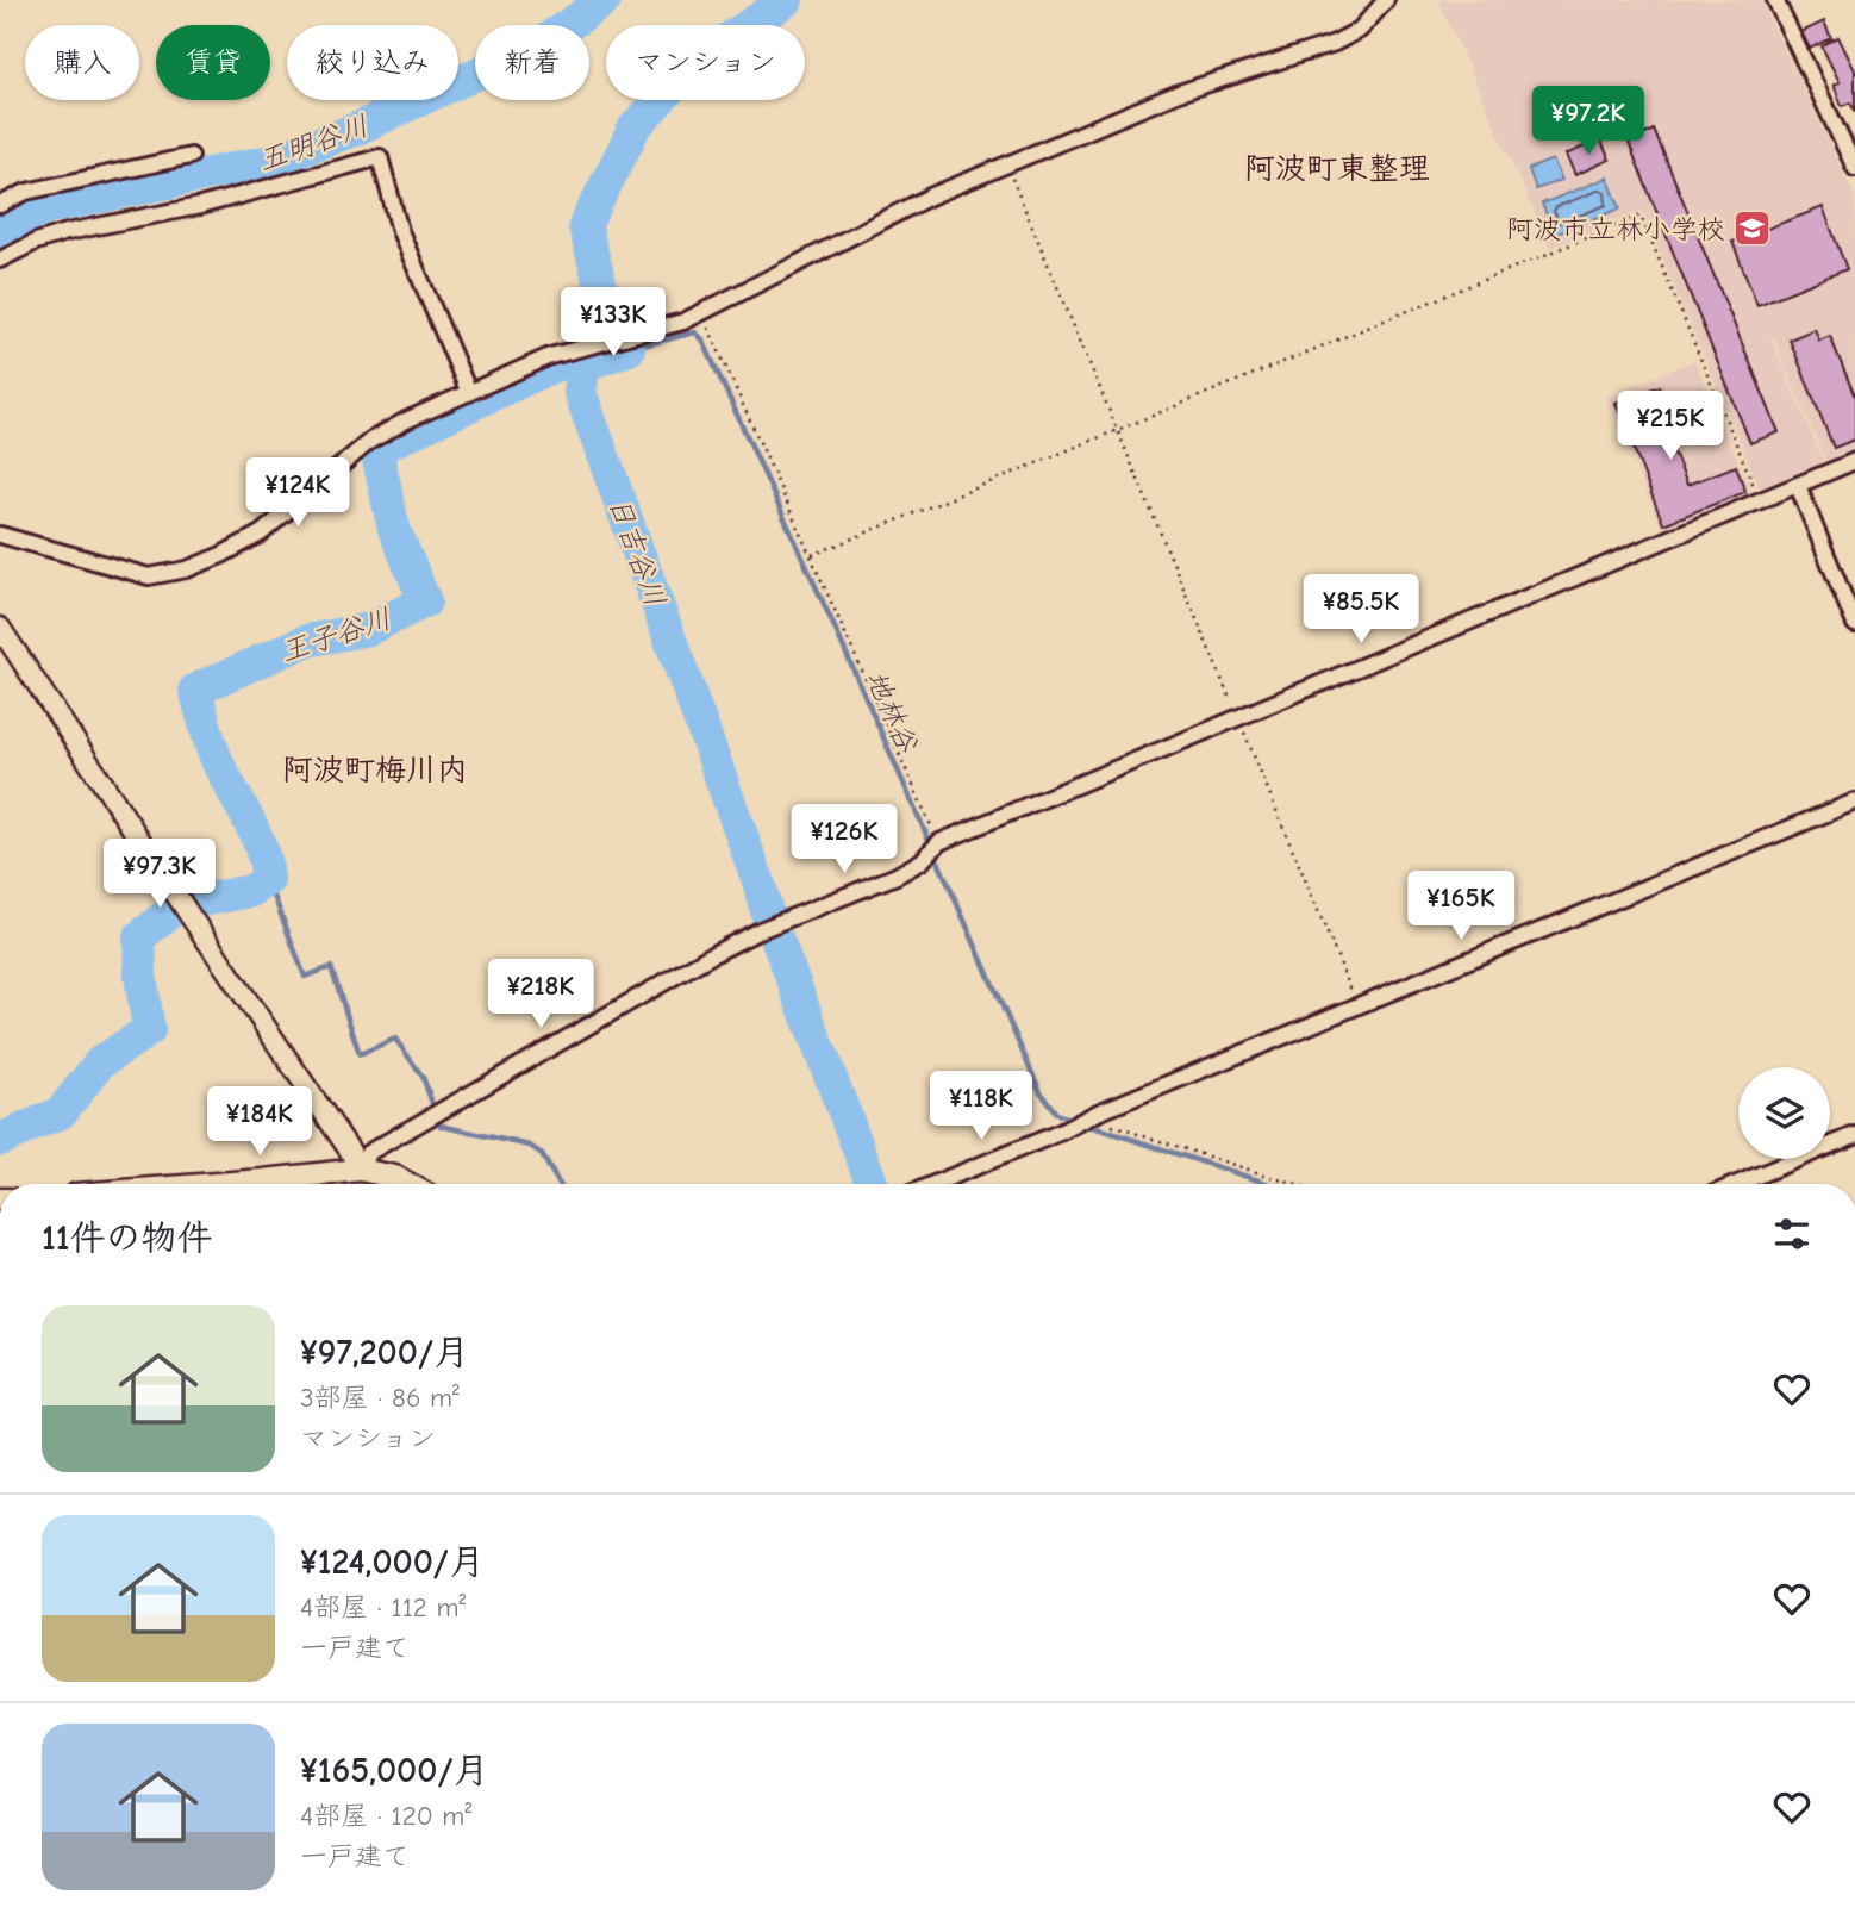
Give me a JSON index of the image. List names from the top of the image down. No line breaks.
{"districts":["阿波町東整理","阿波町梅川内"],"water":["五明谷川","日吉谷川","王子谷川","地林谷"],"places":{"school or university":["阿波市立林小学校"]},"page":{"chip":["購入","賃貸","絞り込み","新着","マンション"],"price":["¥97.2K","¥133K","¥215K","¥124K","¥85.5K","¥126K","¥97.3K","¥165K","¥218K","¥118K","¥184K"],"heading":"11件の物件","list":[{"name":"¥97,200/月","note":"3部屋 · 86 m² · マンション"},{"name":"¥124,000/月","note":"4部屋 · 112 m² · 一戸建て"},{"name":"¥165,000/月","note":"4部屋 · 120 m² · 一戸建て"}]}}
